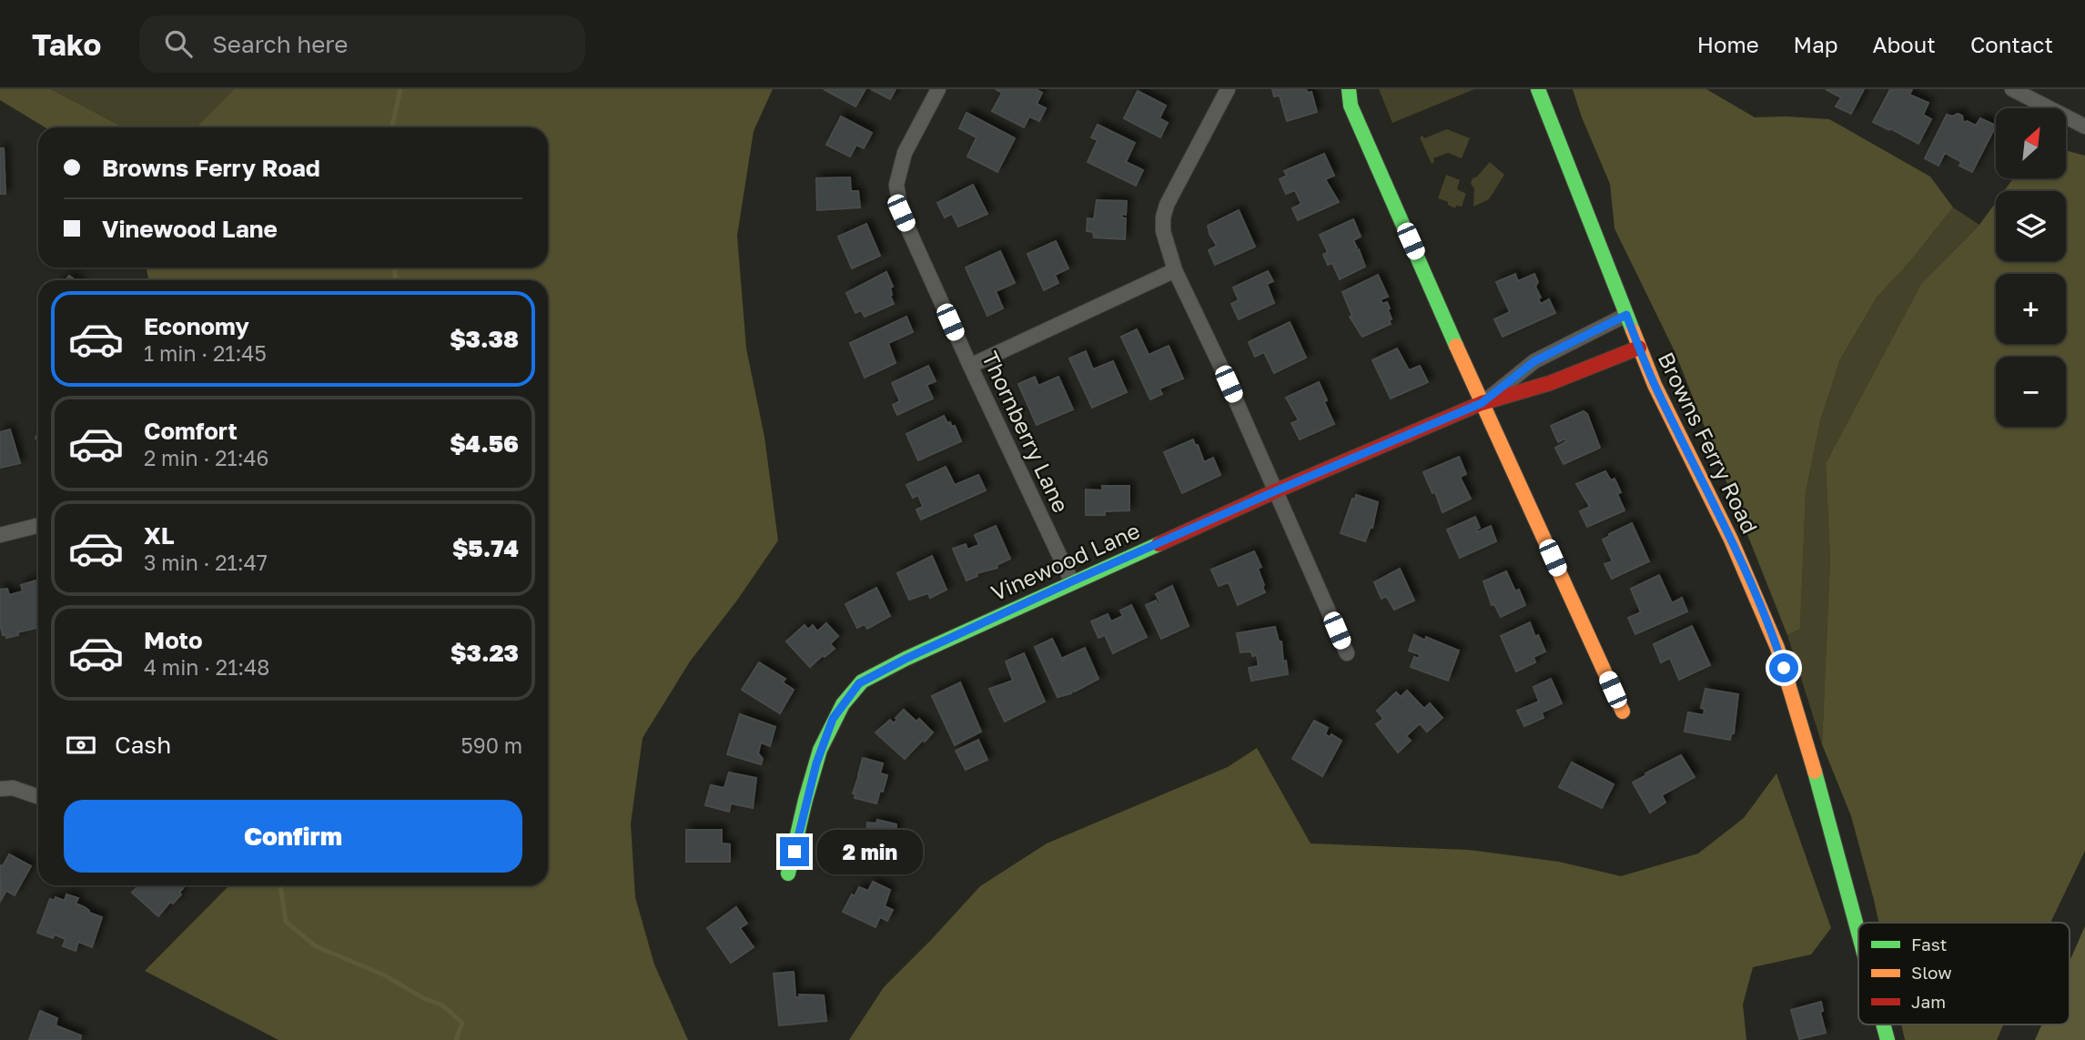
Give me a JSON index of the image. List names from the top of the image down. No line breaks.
{"streets":{"street":["Thornberry Lane","Browns Ferry Road","Vinewood Lane"]},"crossings":[["Thornberry Lane","Vinewood Lane"],["Browns Ferry Road","Vinewood Lane"]],"legend":["Fast","Slow","Jam"],"north":"top right","page":{"header":"Tako","search":"Search here","nav":["Home","Map","About","Contact"],"map_buttons":["+","−"],"banner":["Browns Ferry Road","Vinewood Lane"],"list":[{"name":"Economy","note":"1 min · 21:45","value":"$3.38"},{"name":"Comfort","note":"2 min · 21:46","value":"$4.56"},{"name":"XL","note":"3 min · 21:47","value":"$5.74"},{"name":"Moto","note":"4 min · 21:48","value":"$3.23"}],"pay":["Cash","590 m"],"buttons":"Confirm","bubble":"2 min"}}
